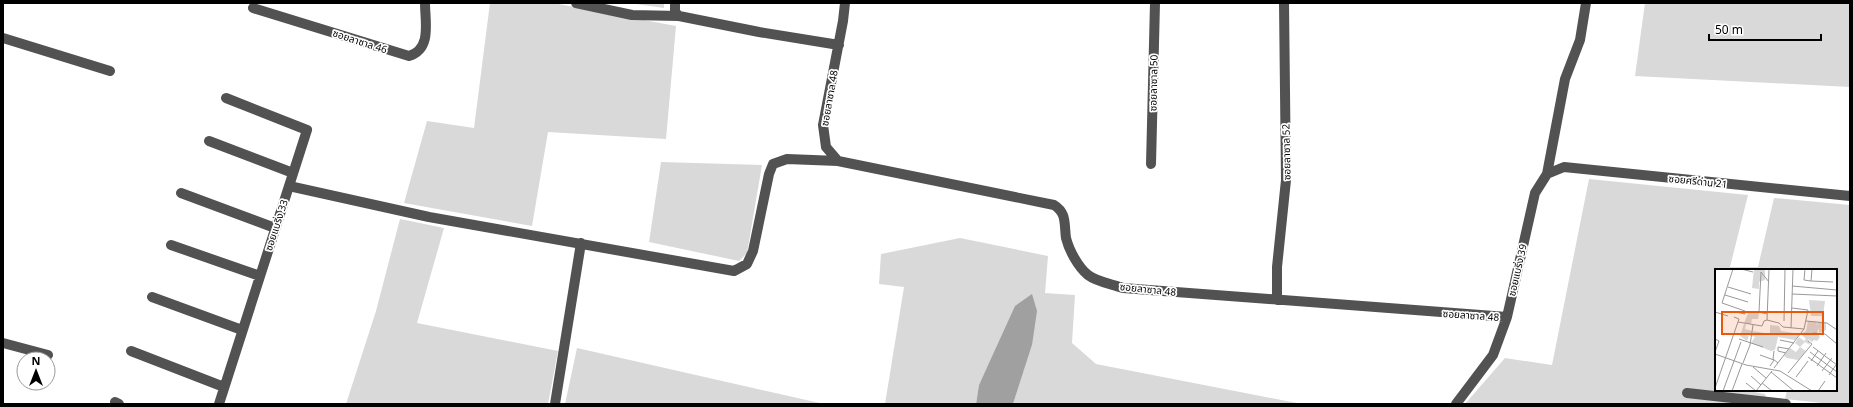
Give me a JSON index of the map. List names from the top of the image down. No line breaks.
{"streets":{"street":["ซอยลาซาล 46","ซอยลาซาล 50","ซอยลาซาล 48","ซอยลาซาล 52","ซอยศรีด่าน 21","ซอยแบริ่ง 33","ซอยแบริ่ง 39"]},"crossings":[["ซอยลาซาล 48","ซอยลาซาล 52"],["ซอยลาซาล 48","ซอยแบริ่ง 39"],["ซอยศรีด่าน 21","ซอยแบริ่ง 39"]],"scale_bar":"50 m","north":"top"}
